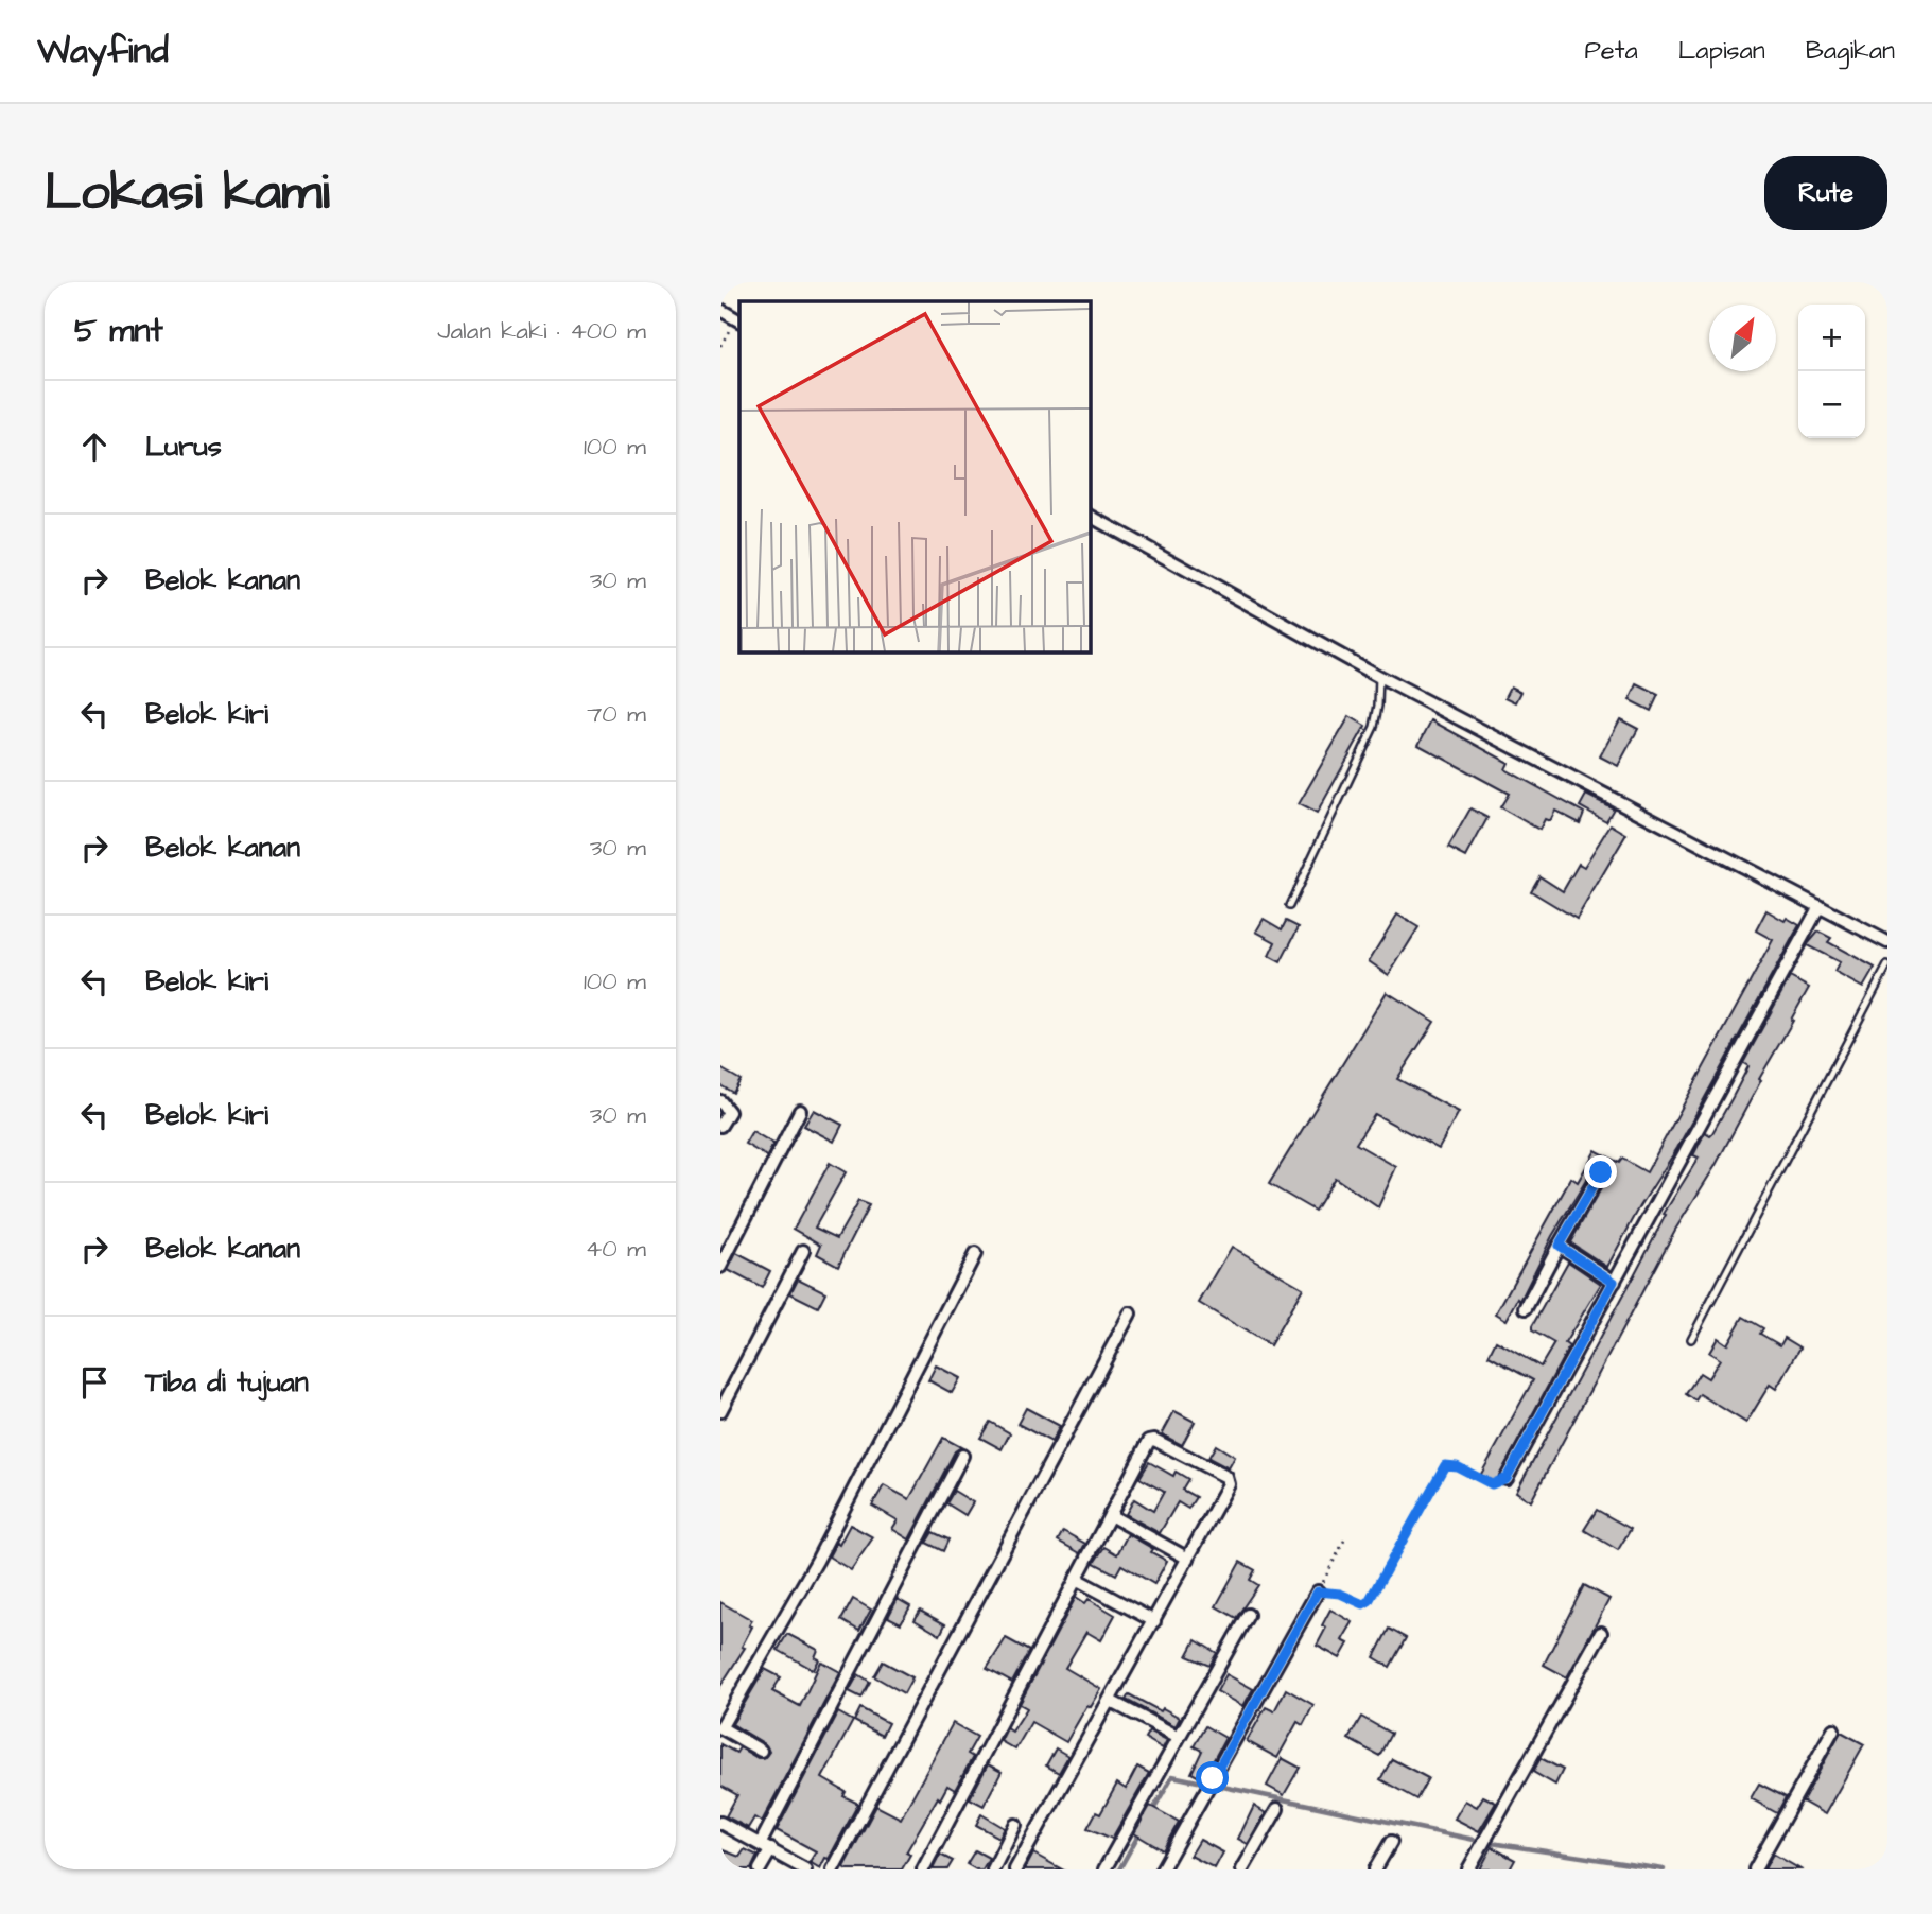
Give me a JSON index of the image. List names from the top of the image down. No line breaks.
{"north":"top right","page":{"header":"Wayfind","nav":["Peta","Lapisan","Bagikan"],"buttons":"Rute","title":"Lokasi kami","heading":["5 mnt","Jalan kaki · 400 m"],"map_buttons":["+","−"],"list":[["Lurus","100 m"],["Belok kanan","30 m"],["Belok kiri","70 m"],["Belok kanan","30 m"],["Belok kiri","100 m"],["Belok kiri","30 m"],["Belok kanan","40 m"],"Tiba di tujuan"]}}
